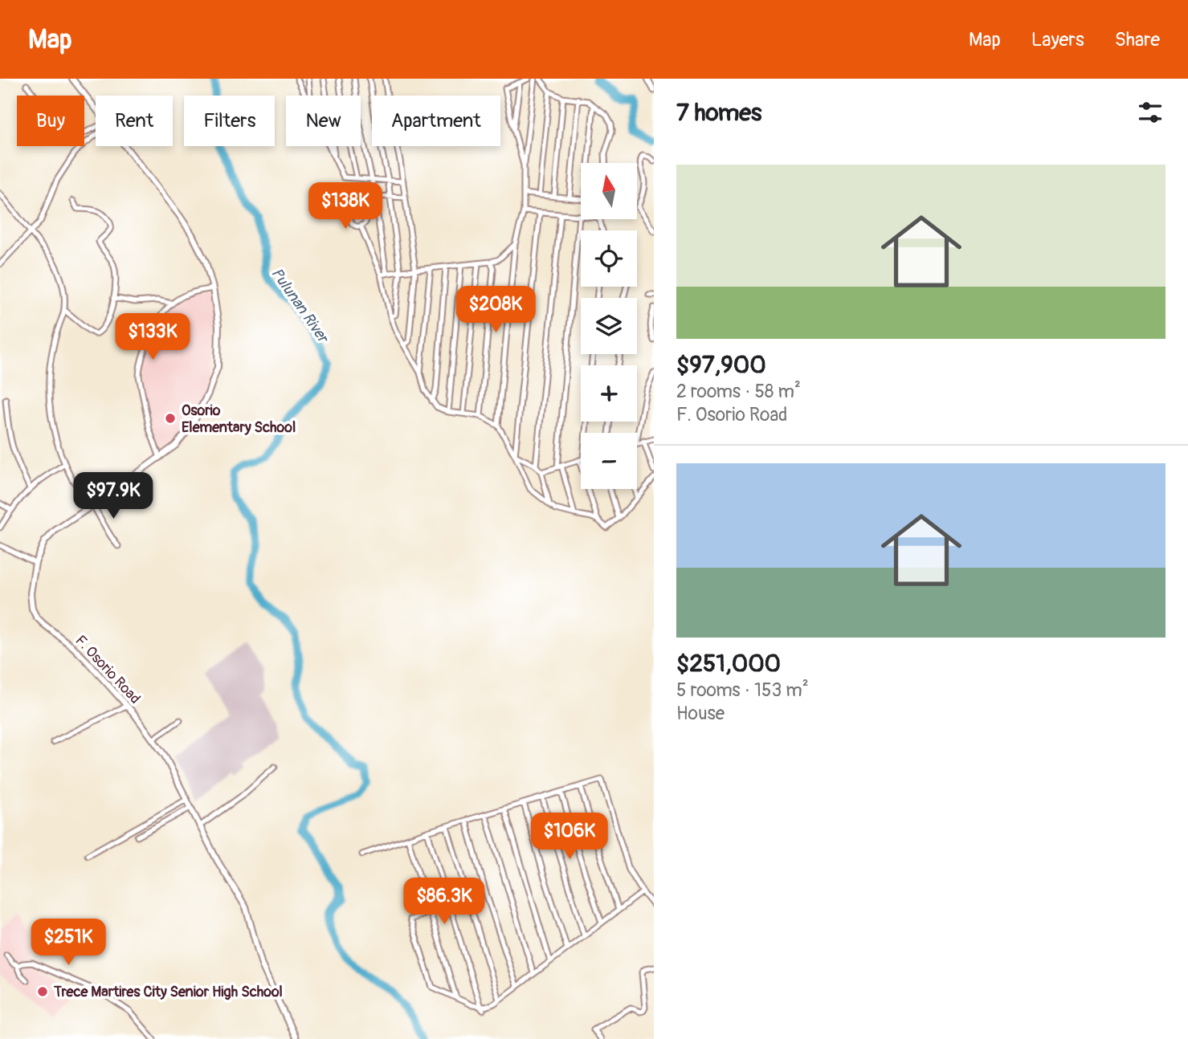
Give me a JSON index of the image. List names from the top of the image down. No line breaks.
{"streets":{"street":["F. Osorio Road"]},"water":["Pulunan River"],"places":["Osorio Elementary School","Trece Martires City Senior High School"],"north":"top","page":{"header":"Map","nav":["Map","Layers","Share"],"heading":"7 homes","chip":["Buy","Rent","Filters","New","Apartment"],"list":[{"name":"$97,900","note":"2 rooms · 58 m² · F. Osorio Road"},{"name":"$251,000","note":"5 rooms · 153 m² · House"}],"map_buttons":["+","−"],"price":["$138K","$208K","$133K","$97.9K","$106K","$86.3K","$251K"]}}
